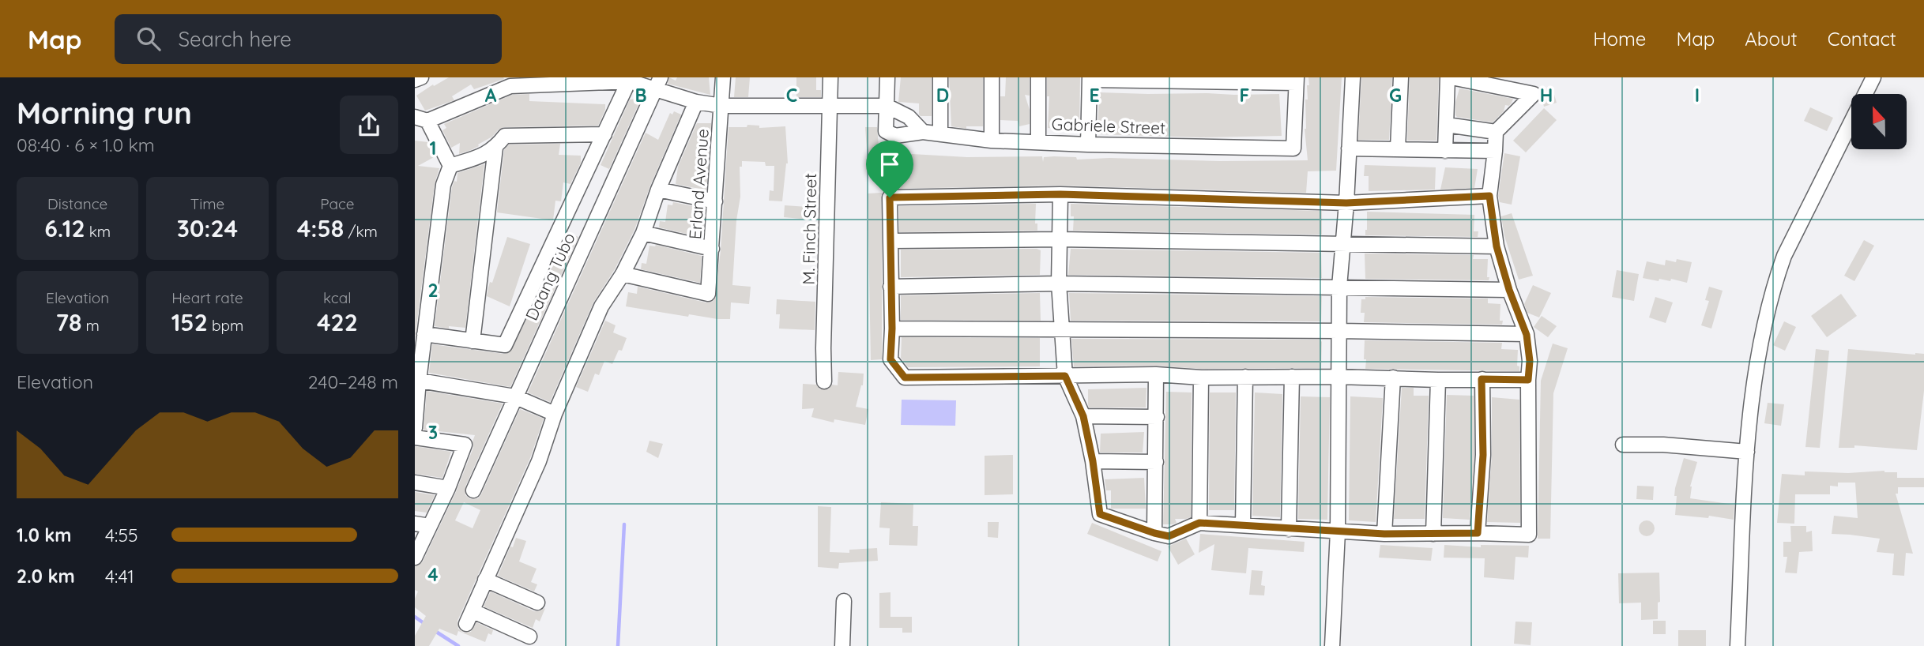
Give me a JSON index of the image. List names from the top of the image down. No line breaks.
{"streets":{"street":["Gabriele Street","Erland Avenue","M. Finch Street","Daang Tubo"]},"north":"top","page":{"header":"Map","search":"Search here","nav":["Home","Map","About","Contact"],"heading":["Morning run","08:40 · 6 × 1.0 km"],"stats":[["Distance","6.12 km"],["Time","30:24"],["Pace","4:58 /km"],["Elevation","78 m"],["Heart rate","152 bpm"],["kcal","422"]],"chart":["Elevation","240–248 m"],"list":[{"name":"1.0 km","note":"4:55"},{"name":"2.0 km","note":"4:41"}]},"grid":{"columns":["A","B","C","D","E","F","G","H","I"],"rows":["1","2","3","4"]}}
